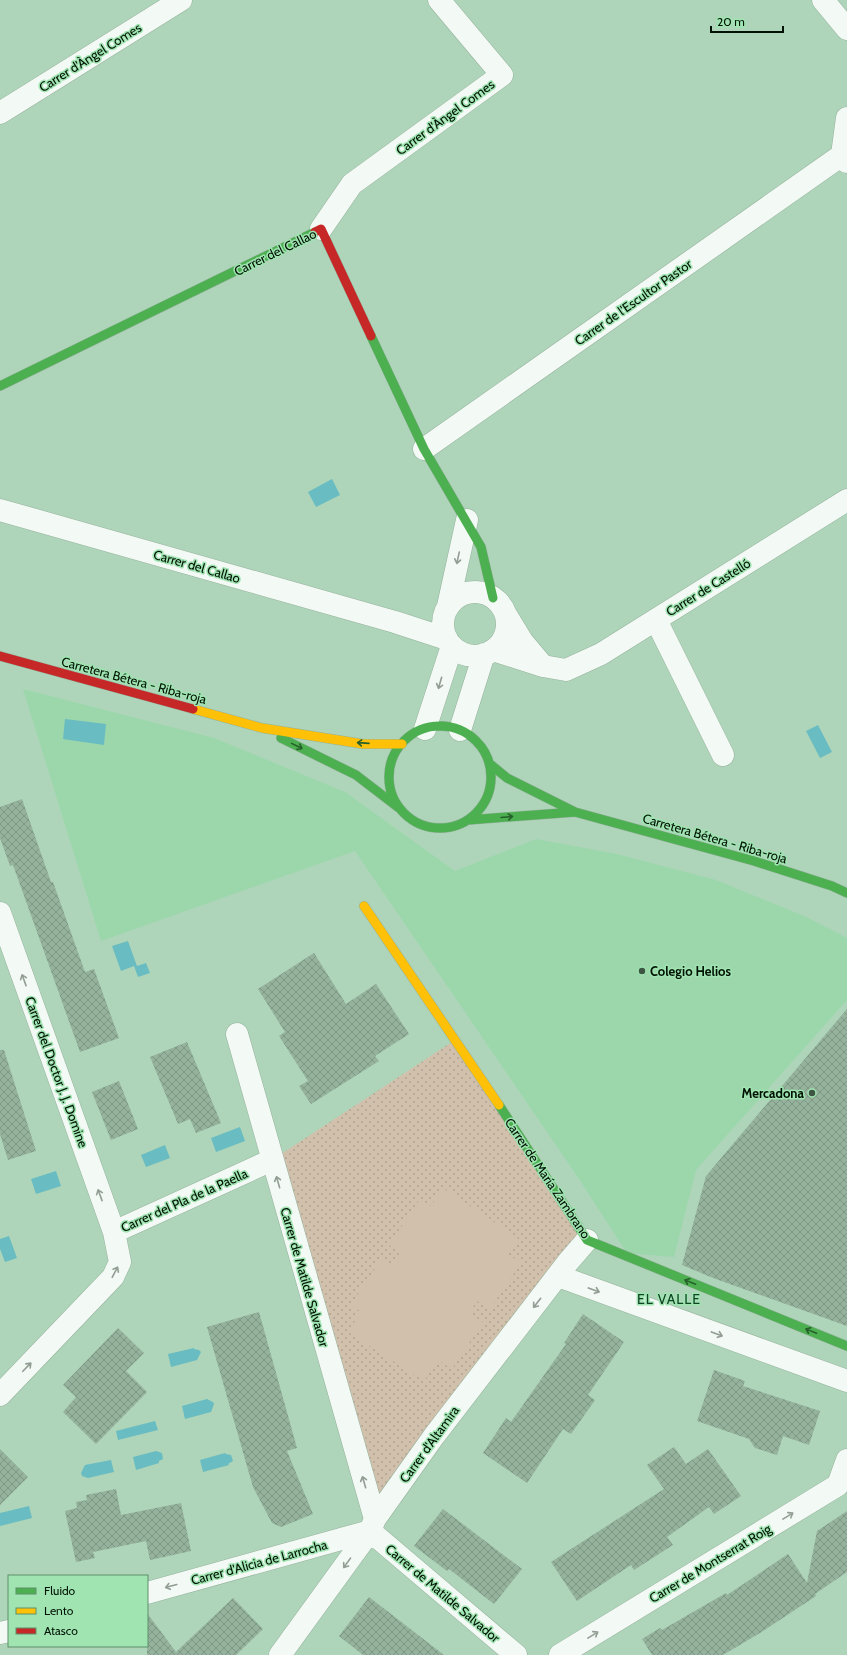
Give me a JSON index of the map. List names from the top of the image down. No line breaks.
{"streets":{"street":["Carrer d'Àngel Comes","Carrer del Callao","Carrer de l'Escultor Pastor","Carrer de Castelló","Carretera Bétera - Riba-roja","Carrer del Doctor J. J. Domine","Carrer de María Zambrano","Carrer del Pla de la Paella","Carrer de Matilde Salvador","Carrer d'Altamira","Carrer d'Alicia de Larrocha","Carrer de Montserrat Roig"]},"crossings":[["Carrer d'Àngel Comes","Carrer del Callao"],["Carrer del Callao","Carrer de l'Escultor Pastor"],["Carrer del Callao","Carrer de Castelló"],["Carrer del Doctor J. J. Domine","Carrer del Pla de la Paella"],["Carrer de María Zambrano","Carrer d'Altamira"],["Carrer del Pla de la Paella","Carrer de Matilde Salvador"],["Carrer de Matilde Salvador","Carrer d'Altamira"],["Carrer de Matilde Salvador","Carrer d'Alicia de Larrocha"],["Carrer d'Altamira","Carrer d'Alicia de Larrocha"]],"one_way":["Carrer del Doctor J. J. Domine","Carrer del Pla de la Paella","Carrer de Matilde Salvador","Carrer d'Altamira","Carrer d'Alicia de Larrocha","Carrer de Montserrat Roig"],"districts":["EL VALLE"],"places":["Colegio Helios","Mercadona"],"legend":["Fluido","Lento","Atasco"],"scale_bar":"20 m"}
